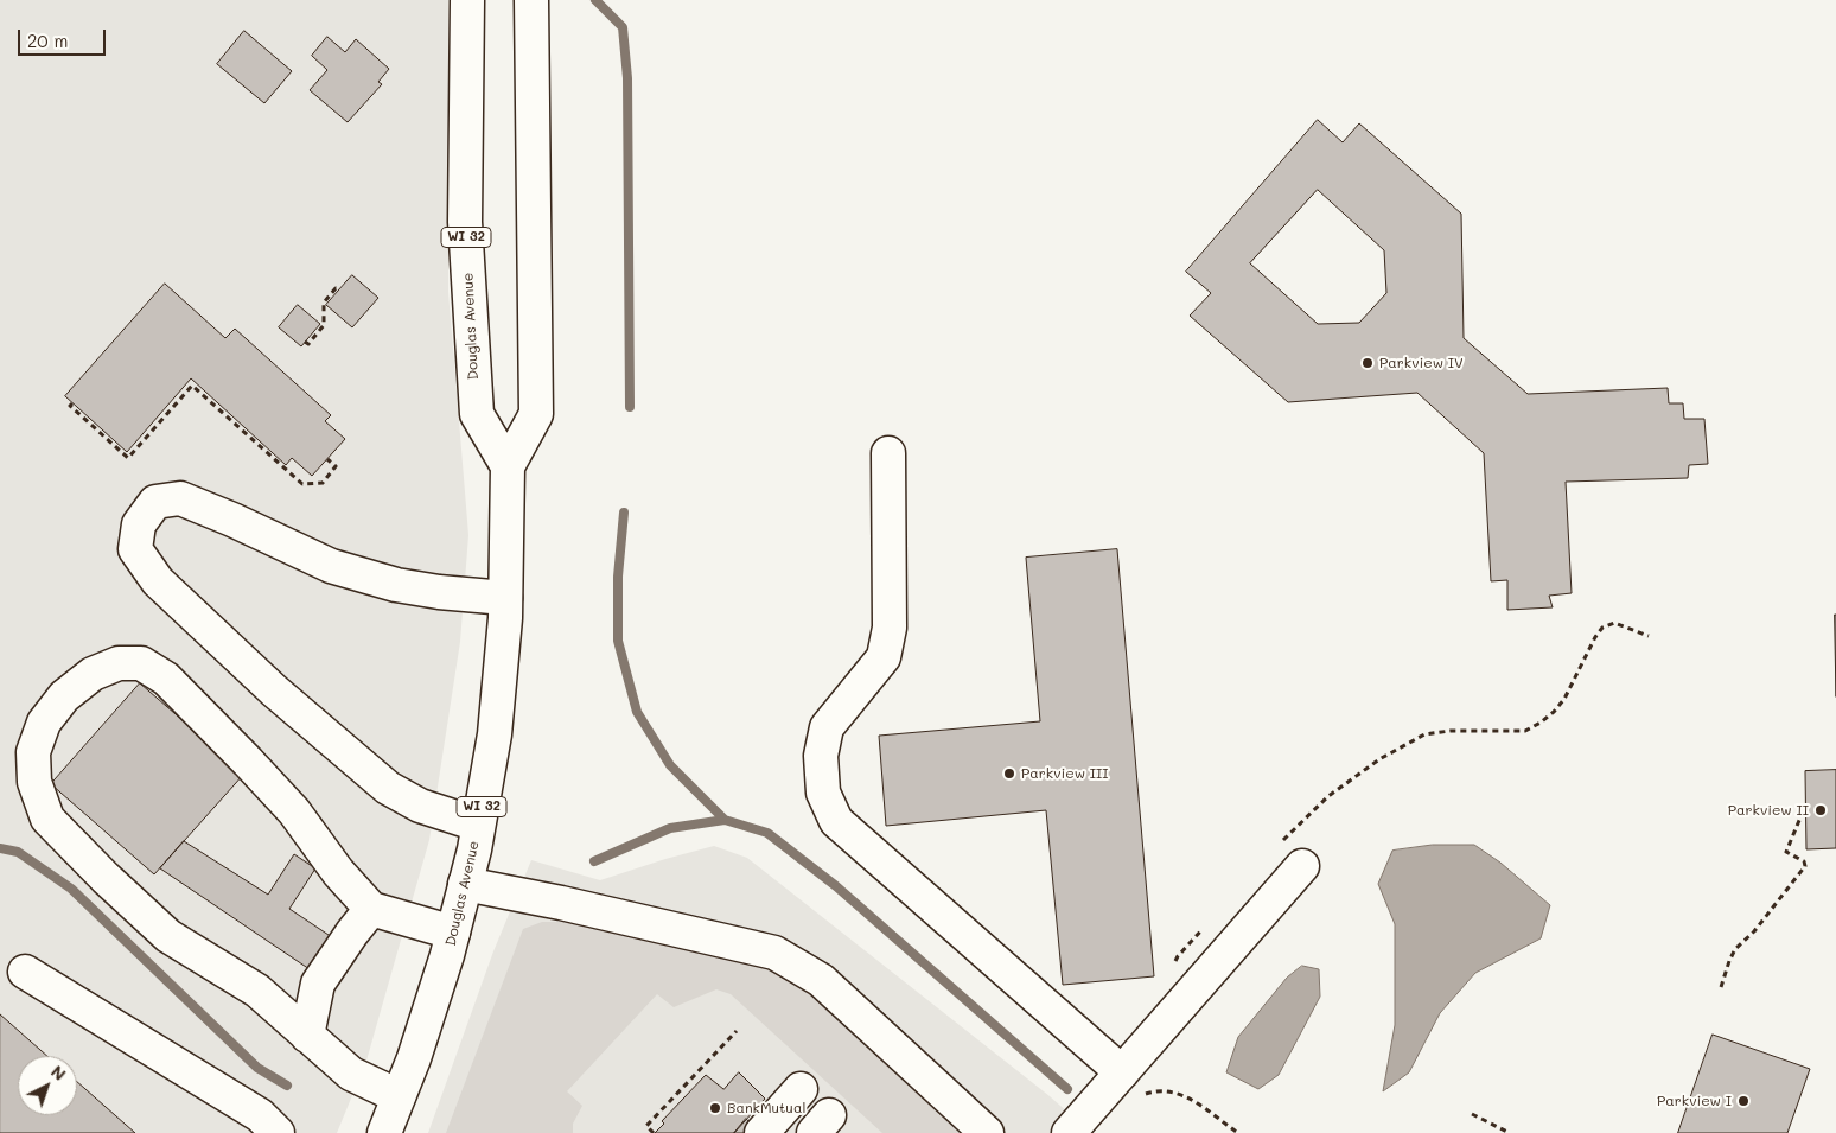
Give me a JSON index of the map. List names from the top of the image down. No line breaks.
{"streets":{"main road":["WI 32","Douglas Avenue"]},"places":["Parkview IV","Parkview III","Parkview II","Parkview I","BankMutual"],"scale_bar":"20 m","north":"top right"}
